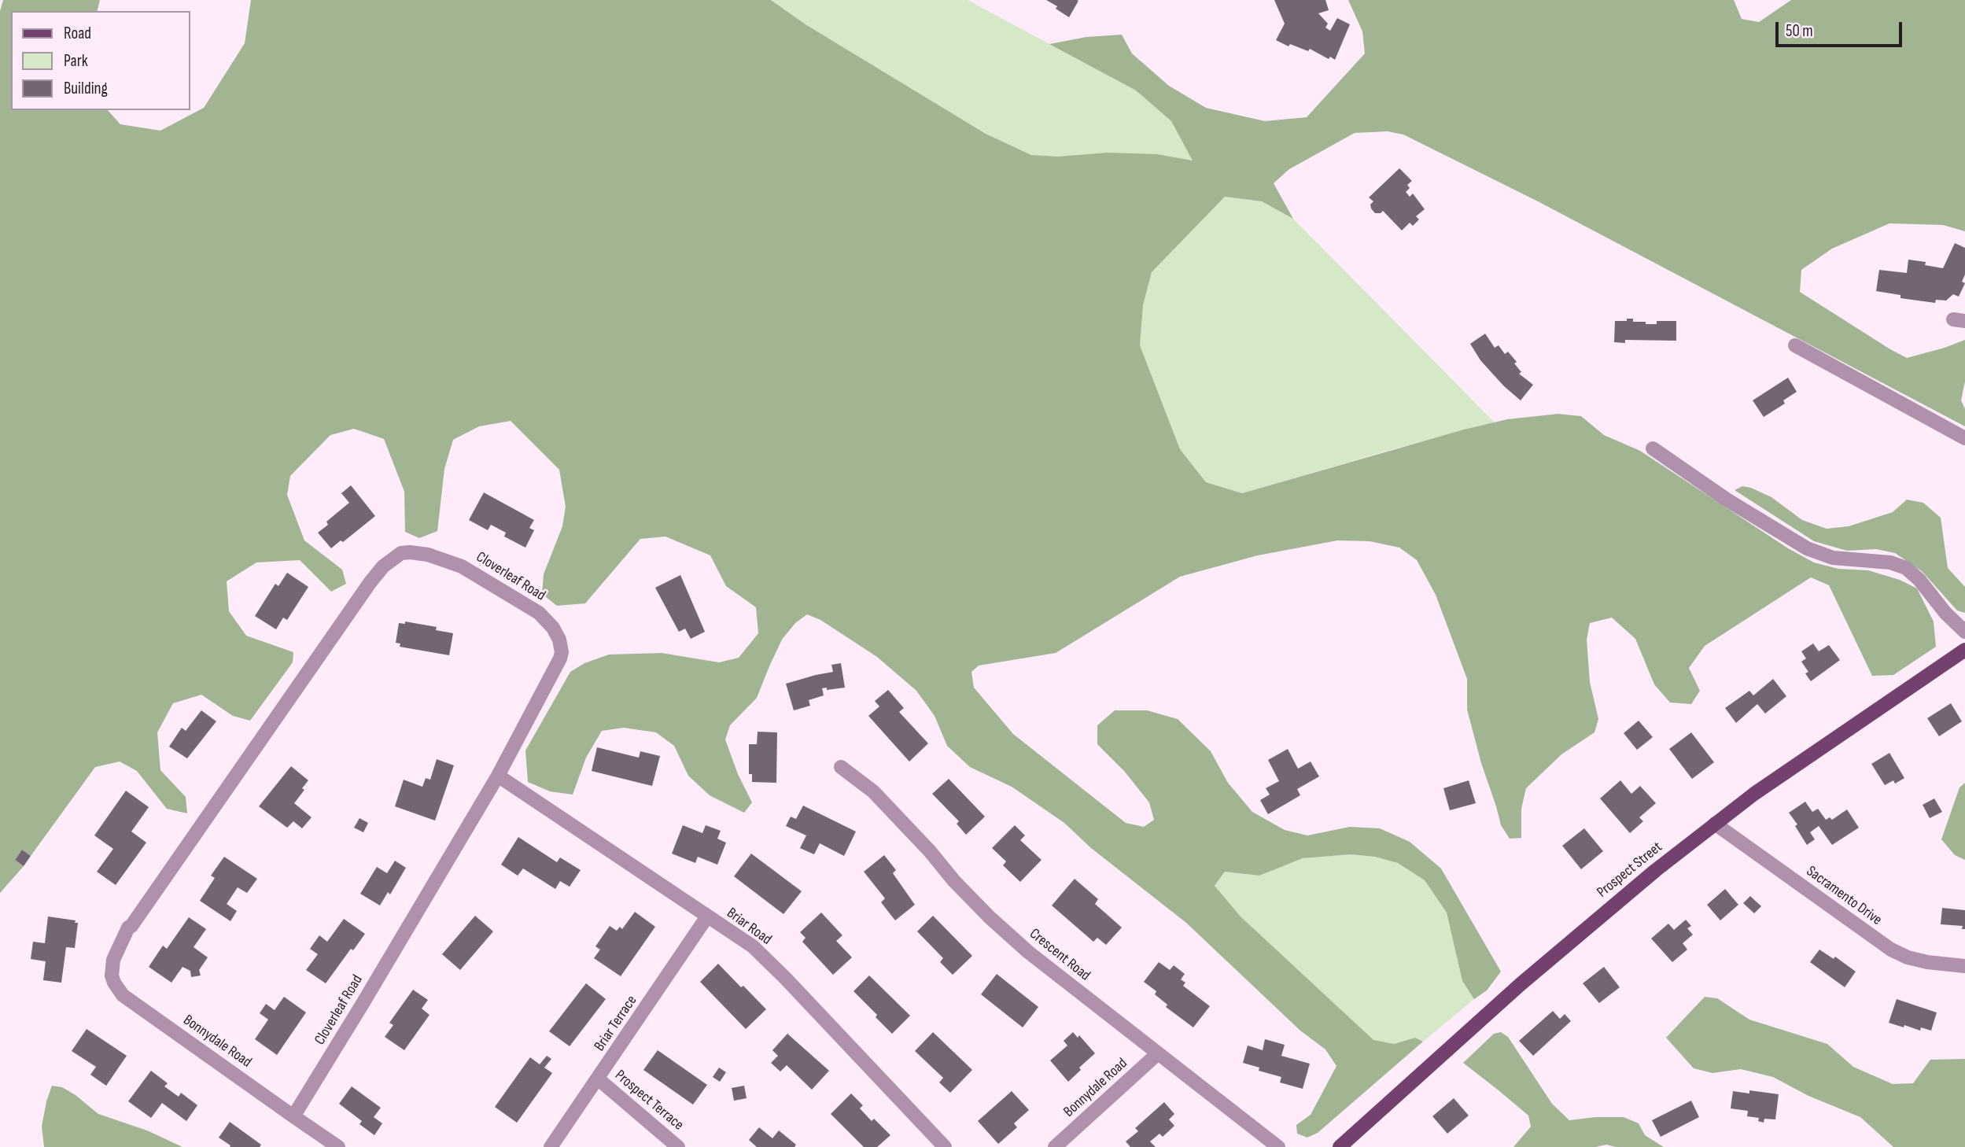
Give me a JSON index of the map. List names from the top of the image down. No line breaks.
{"streets":{"main road":["Prospect Street"],"street":["Cloverleaf Road","Sacramento Drive","Briar Road","Crescent Road","Briar Terrace","Bonnydale Road","Prospect Terrace"]},"crossings":[["Cloverleaf Road","Briar Road"],["Cloverleaf Road","Bonnydale Road"],["Prospect Street","Sacramento Drive"],["Briar Road","Briar Terrace"],["Crescent Road","Bonnydale Road"],["Briar Terrace","Prospect Terrace"]],"legend":["Road","Park","Building"],"scale_bar":"50 m"}
